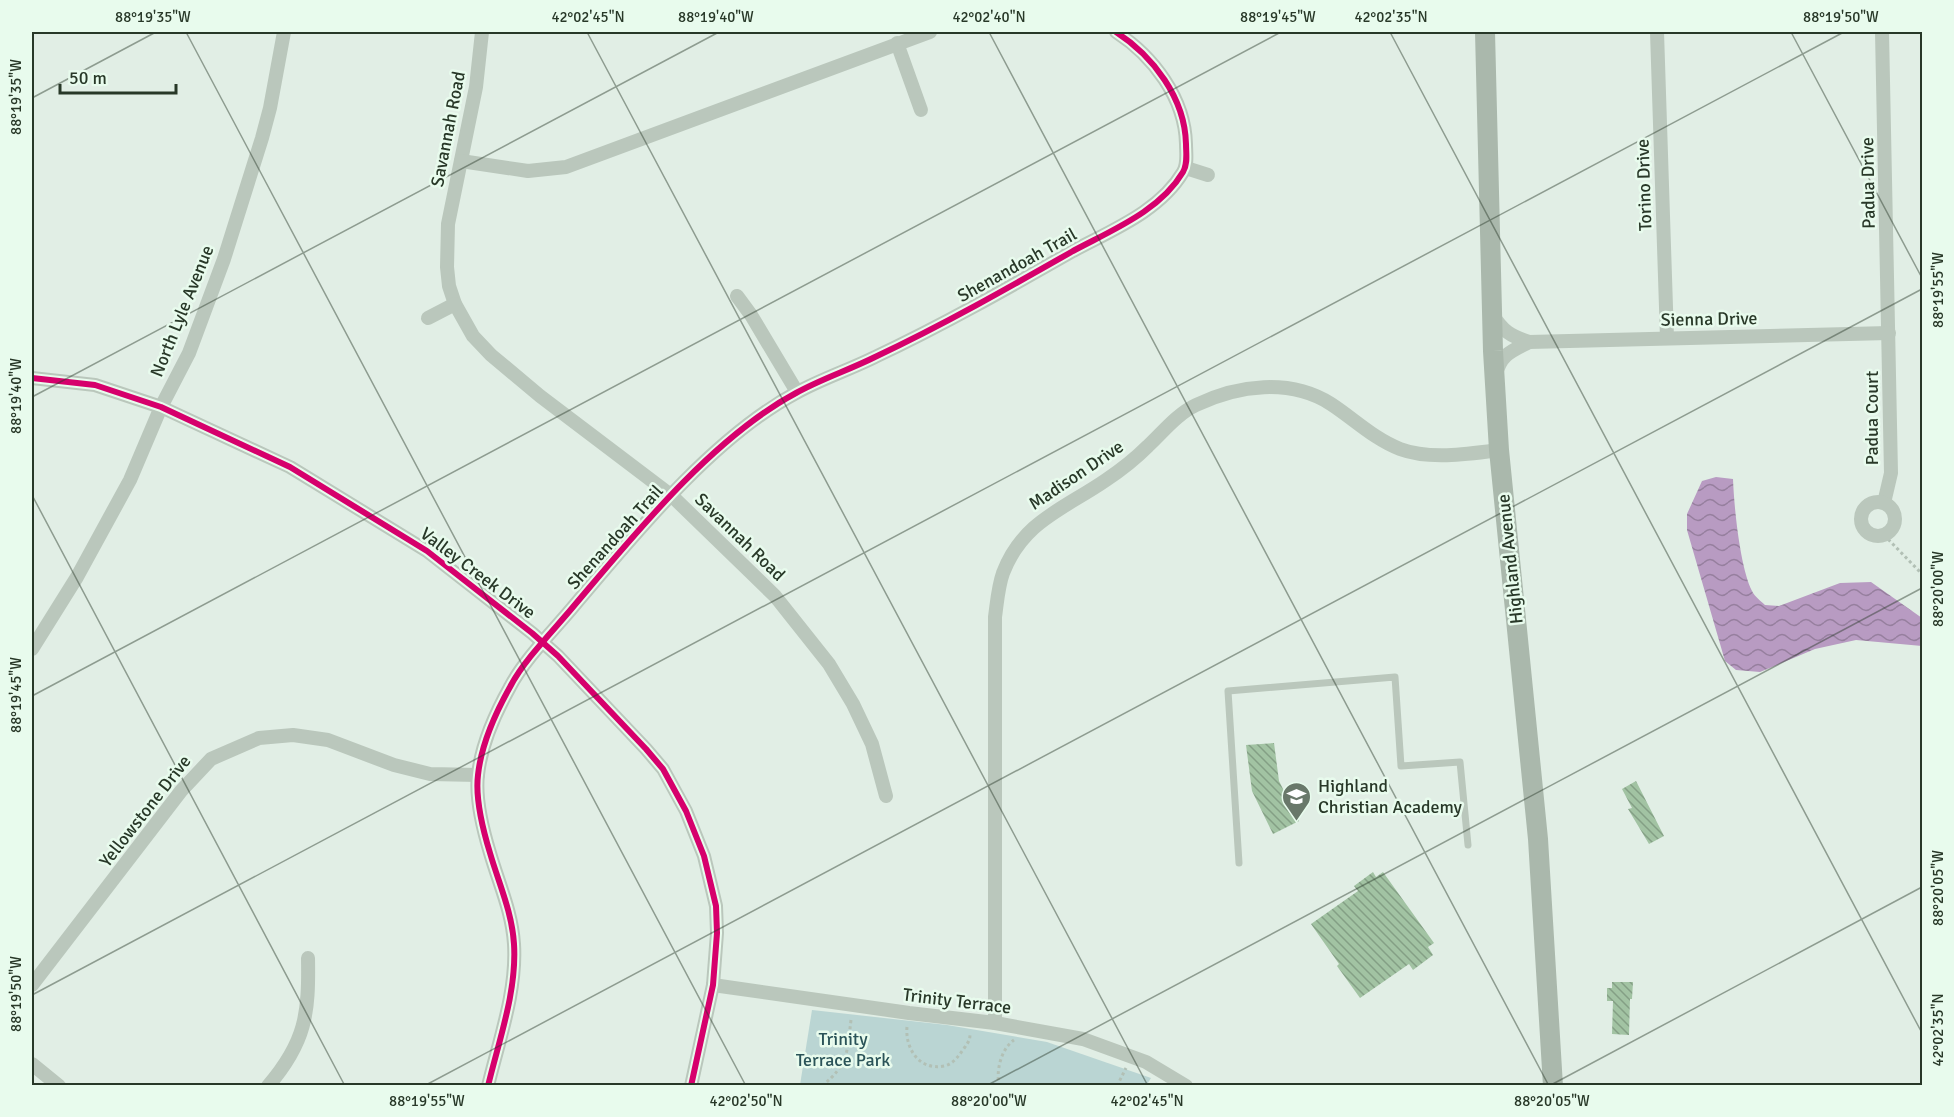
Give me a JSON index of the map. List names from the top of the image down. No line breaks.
{"streets":{"main road":["Highland Avenue"],"street":["Savannah Road","Padua Drive","Torino Drive","Shenandoah Trail","North Lyle Avenue","Sienna Drive","Padua Court","Madison Drive","Valley Creek Drive","Yellowstone Drive","Trinity Terrace"]},"crossings":[["Savannah Road","Shenandoah Trail"],["Padua Drive","Sienna Drive"],["Padua Drive","Padua Court"],["Torino Drive","Sienna Drive"],["Shenandoah Trail","Valley Creek Drive"],["Shenandoah Trail","Yellowstone Drive"],["North Lyle Avenue","Valley Creek Drive"],["Sienna Drive","Padua Court"],["Madison Drive","Highland Avenue"],["Madison Drive","Trinity Terrace"],["Valley Creek Drive","Trinity Terrace"]],"parks":["Trinity Terrace Park"],"places":{"school or university":["Highland Christian Academy"]},"scale_bar":"50 m","coordinates":["88°19'35\"W","42°02'45\"N","88°19'40\"W","42°02'40\"N","88°19'45\"W","42°02'35\"N","88°19'50\"W","88°19'55\"W","88°20'00\"W","88°20'05\"W","42°02'50\"N"]}
